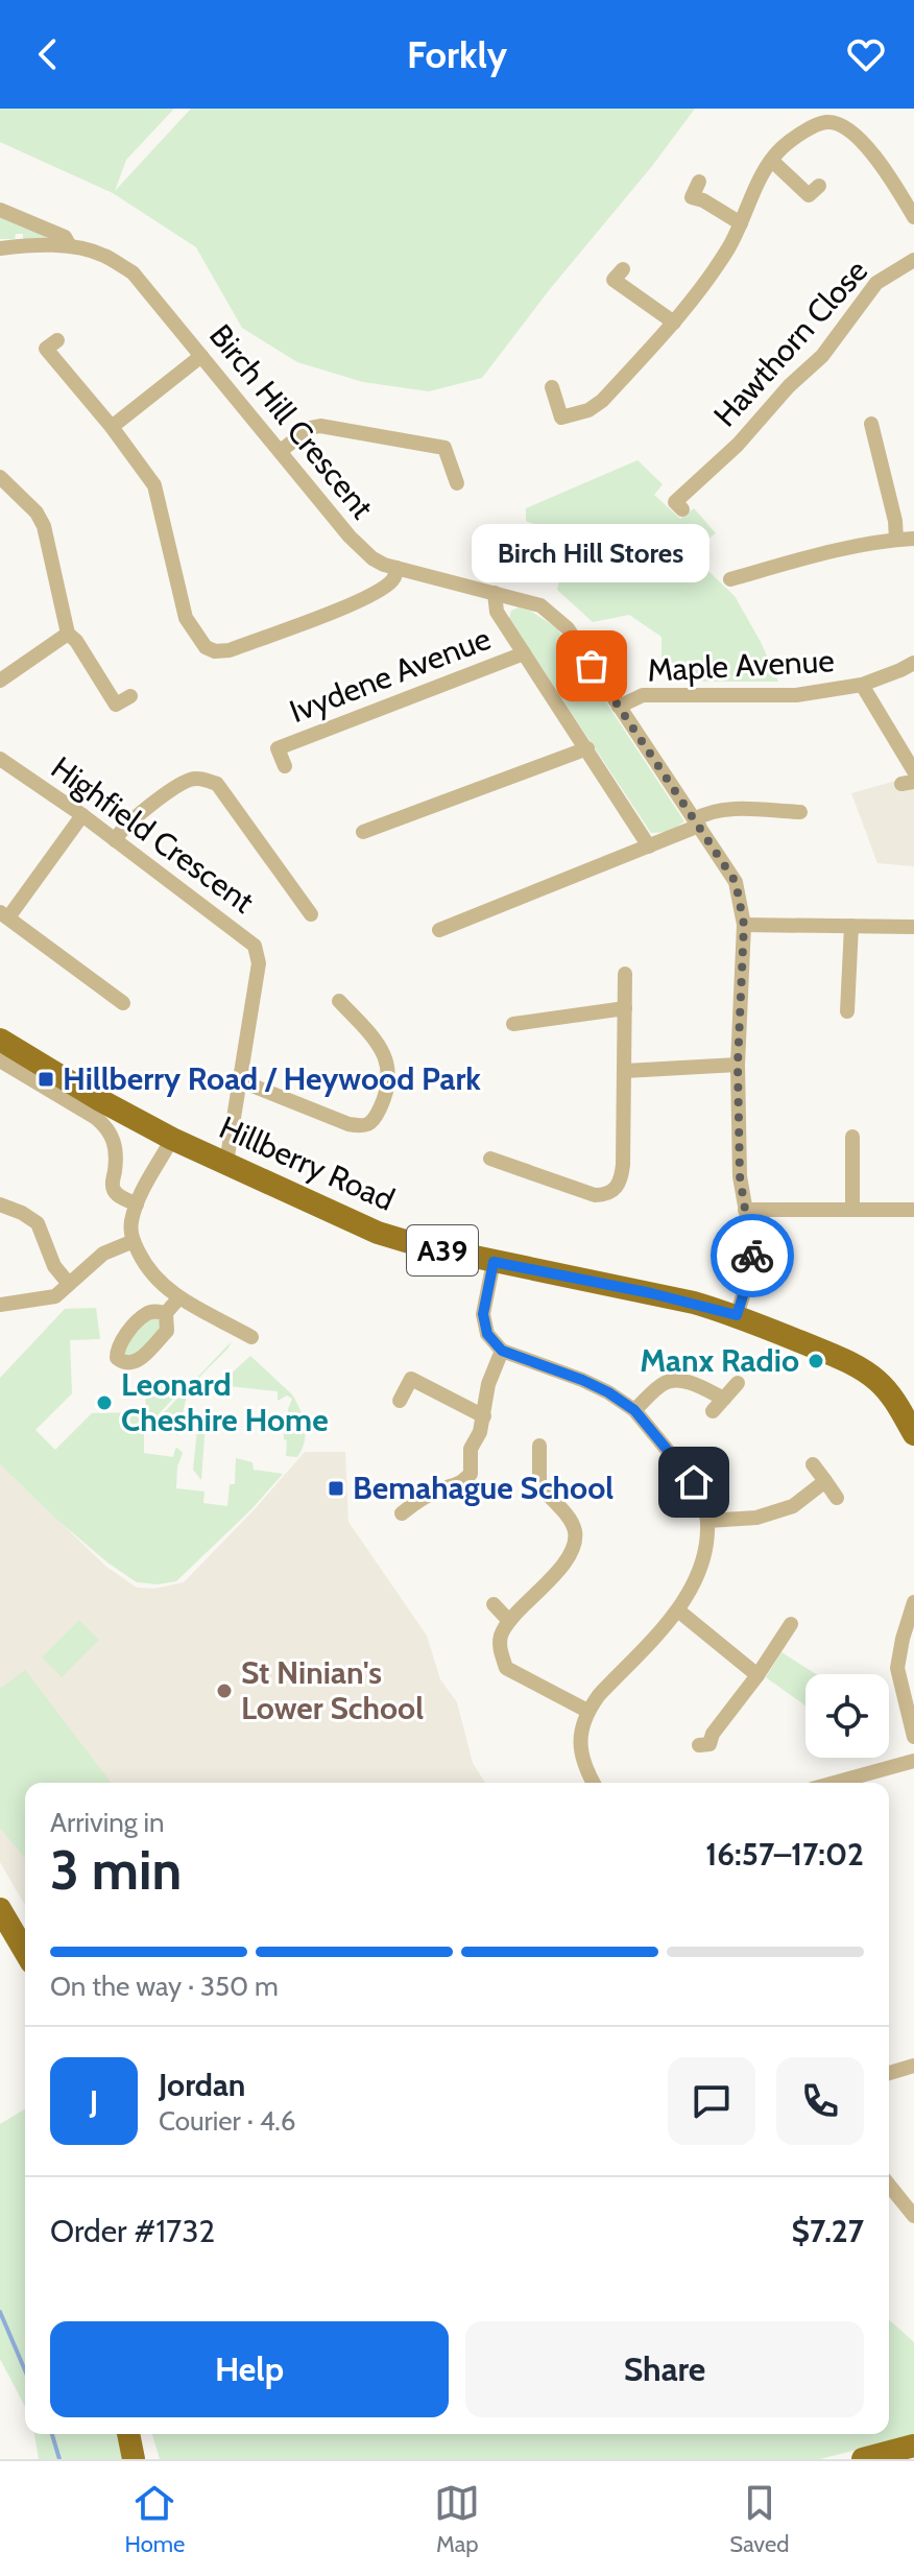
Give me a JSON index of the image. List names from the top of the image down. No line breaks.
{"streets":{"highway":["Hillberry Road","A39"],"street":["Hawthorn Close","Birch Hill Crescent","Maple Avenue","Ivydene Avenue","Highfield Crescent"]},"crossings":[["Birch Hill Crescent","Maple Avenue"],["Birch Hill Crescent","Hillberry Road"],["Highfield Crescent","Hillberry Road"]],"places":{"other":["Birch Hill Stores","Manx Radio","Leonard Cheshire Home","St Ninian's Lower School"],"transit":["Hillberry Road / Heywood Park","Bemahague School"]},"page":{"header":"Forkly","bubble":"Birch Hill Stores","heading":["3 min","Arriving in","16:57–17:02"],"panel":["Jordan","Courier · 4.6","Order #1732","$7.27"],"bar":"On the way · 350 m","round":"J","buttons":["Help","Share"],"tabs":["Home","Map","Saved"]}}
